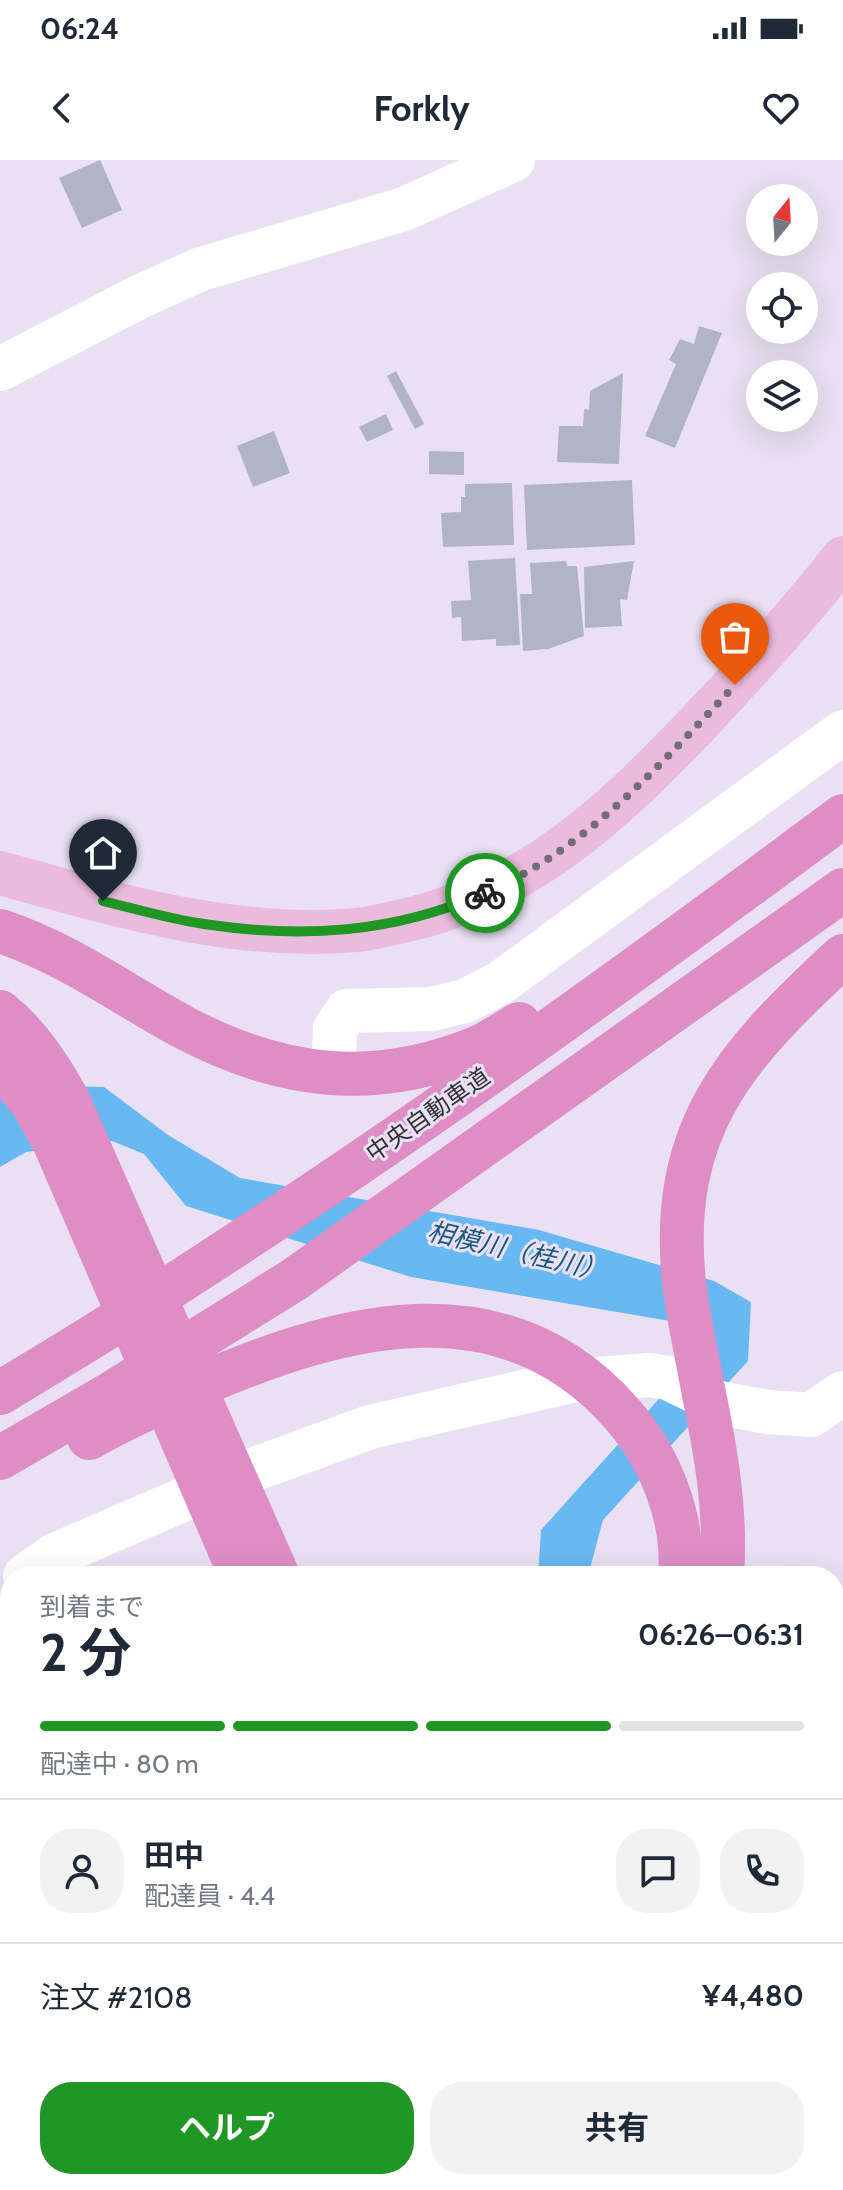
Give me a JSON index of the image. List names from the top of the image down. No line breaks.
{"streets":{"highway":["中央自動車道"]},"water":["相模川（桂川）"],"north":"top","page":{"status":"06:24","header":"Forkly","heading":["2 分","到着まで","06:26–06:31"],"panel":["田中","配達員 · 4.4","注文 #2108","¥4,480"],"bar":"配達中 · 80 m","buttons":["ヘルプ","共有"]}}
